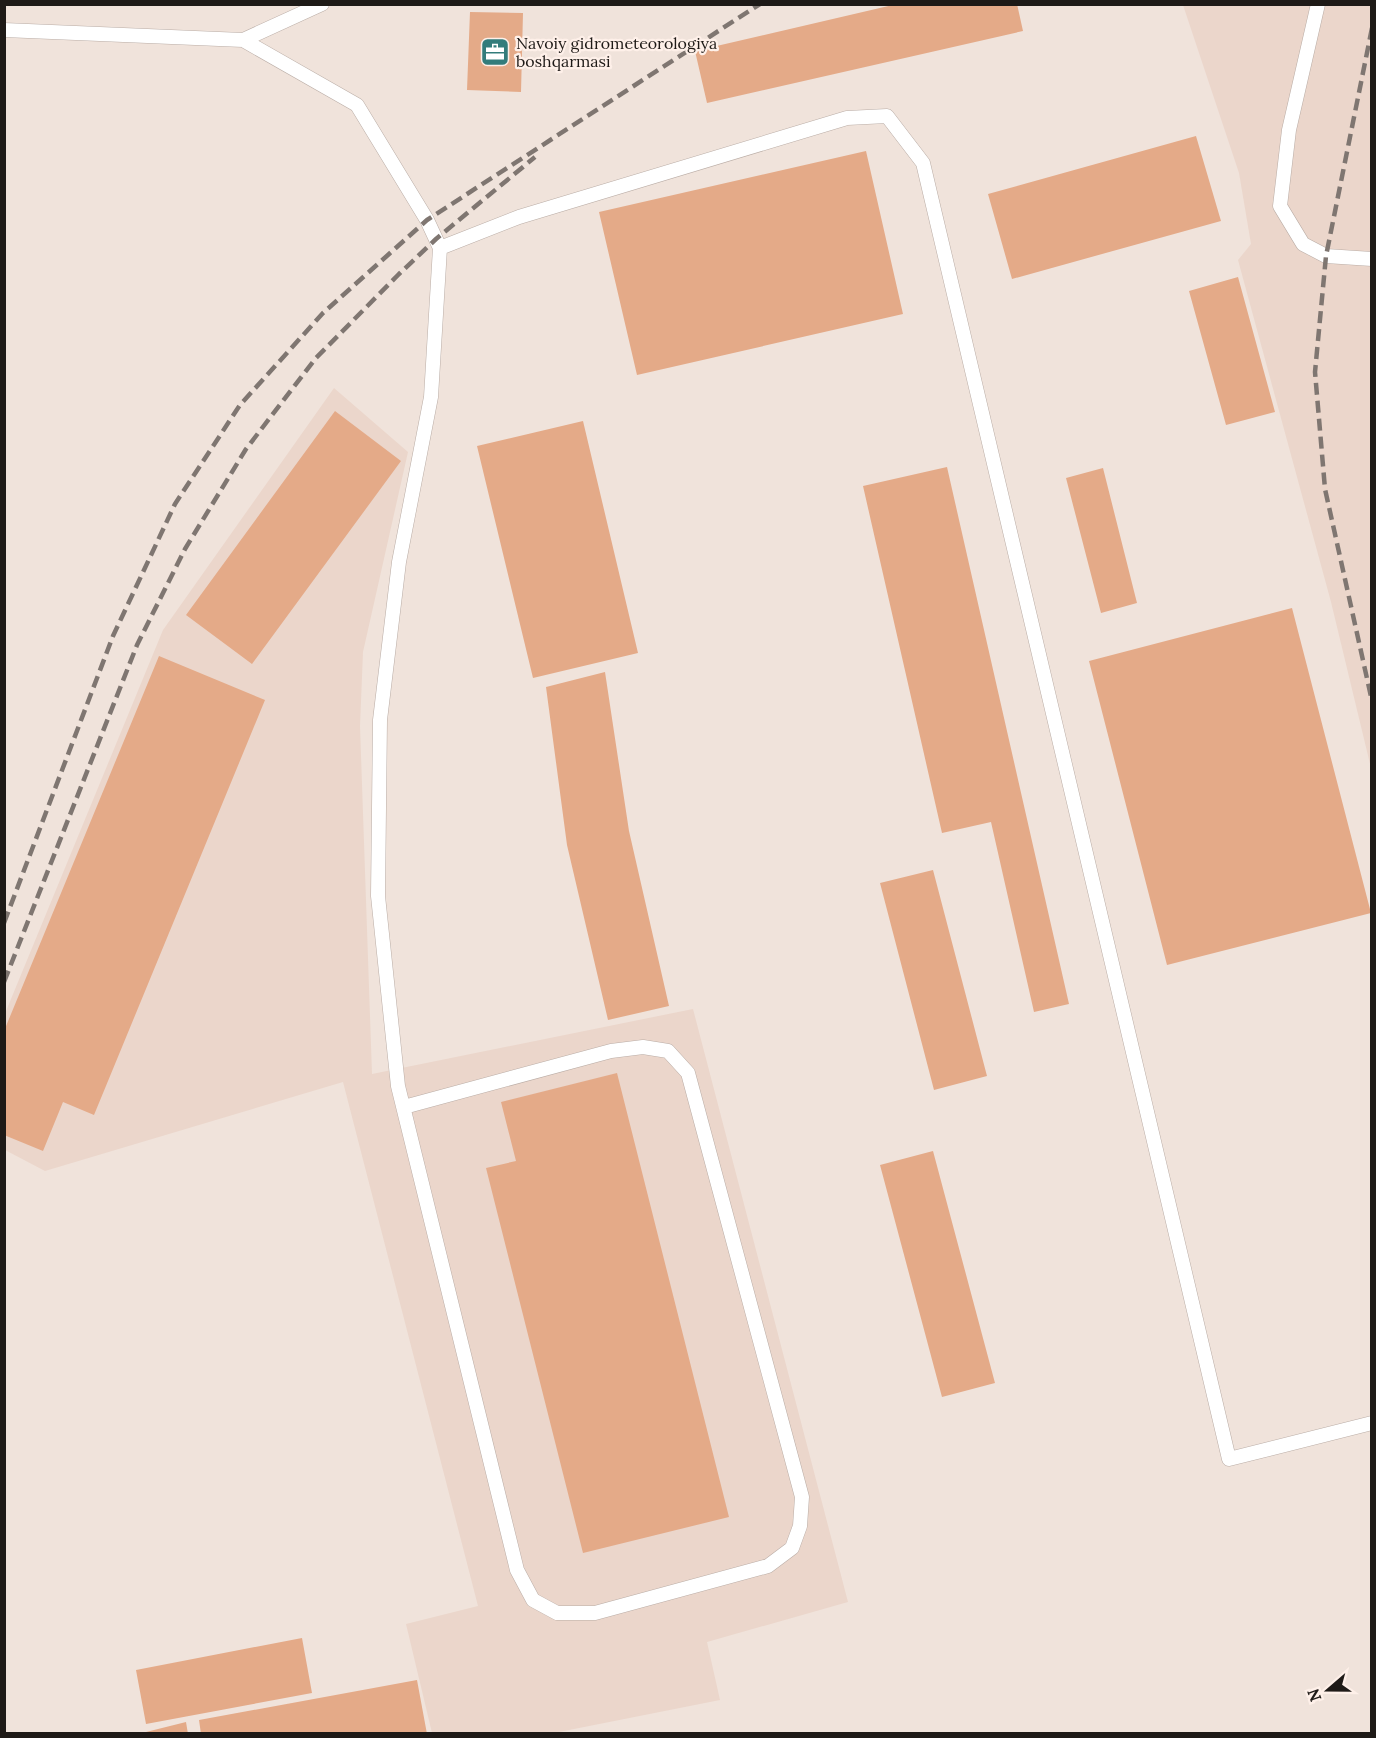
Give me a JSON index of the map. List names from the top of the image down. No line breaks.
{"places":{"office":["Navoiy gidrometeorologiya boshqarmasi"]},"north":"left"}
